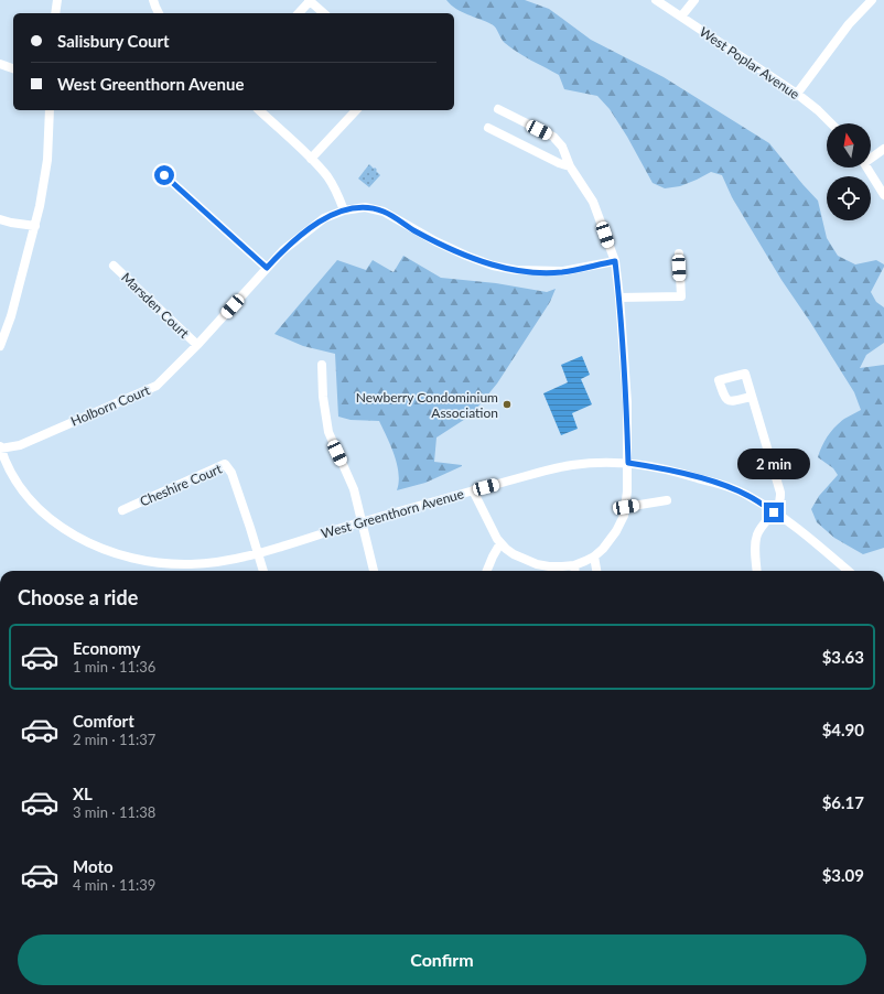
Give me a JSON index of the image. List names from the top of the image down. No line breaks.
{"streets":{"street":["West Poplar Avenue","Marsden Court","Holborn Court","Cheshire Court","West Greenthorn Avenue"]},"crossings":[["Marsden Court","Holborn Court"],["Holborn Court","West Greenthorn Avenue"],["Cheshire Court","West Greenthorn Avenue"]],"places":["Newberry Condominium Association"],"north":"top","page":{"banner":["Salisbury Court","West Greenthorn Avenue"],"bubble":"2 min","heading":"Choose a ride","list":[{"name":"Economy","note":"1 min · 11:36","value":"$3.63"},{"name":"Comfort","note":"2 min · 11:37","value":"$4.90"},{"name":"XL","note":"3 min · 11:38","value":"$6.17"},{"name":"Moto","note":"4 min · 11:39","value":"$3.09"}],"buttons":"Confirm"}}
